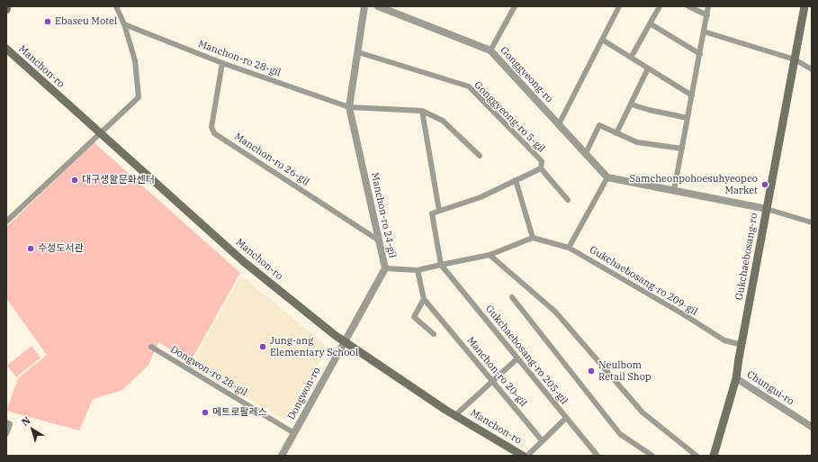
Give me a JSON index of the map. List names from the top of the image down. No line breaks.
{"streets":{"main road":["Manchon-ro","Gukchaebosang-ro"],"street":["Manchon-ro 28-gil","Gonggyeong-ro","Gonggyeong-ro 5-gil","Manchon-ro 26-gil","Manchon-ro 24-gil","Gukchaebosang-ro 209-gil","Gukchaebosang-ro 205-gil","Dongwon-ro 28-gil","Manchon-ro 20-gil","Chungui-ro","Dongwon-ro"]},"crossings":[["Manchon-ro 28-gil","Manchon-ro 26-gil"],["Manchon-ro 28-gil","Manchon-ro 24-gil"],["Manchon-ro","Manchon-ro 24-gil"],["Manchon-ro","Dongwon-ro"],["Gonggyeong-ro 5-gil","Manchon-ro 24-gil"],["Manchon-ro 26-gil","Manchon-ro 24-gil"],["Manchon-ro 24-gil","Dongwon-ro"],["Gukchaebosang-ro","Gukchaebosang-ro 209-gil"],["Gukchaebosang-ro","Chungui-ro"],["Dongwon-ro 28-gil","Dongwon-ro"]],"places":["Ebaseu Motel","대구생활문화센터","Samcheonpohoesuhyeopeo Market","수성도서관","Jung-ang Elementary School","Neulbom Retail Shop","메트로팔레스"],"north":"top left"}
